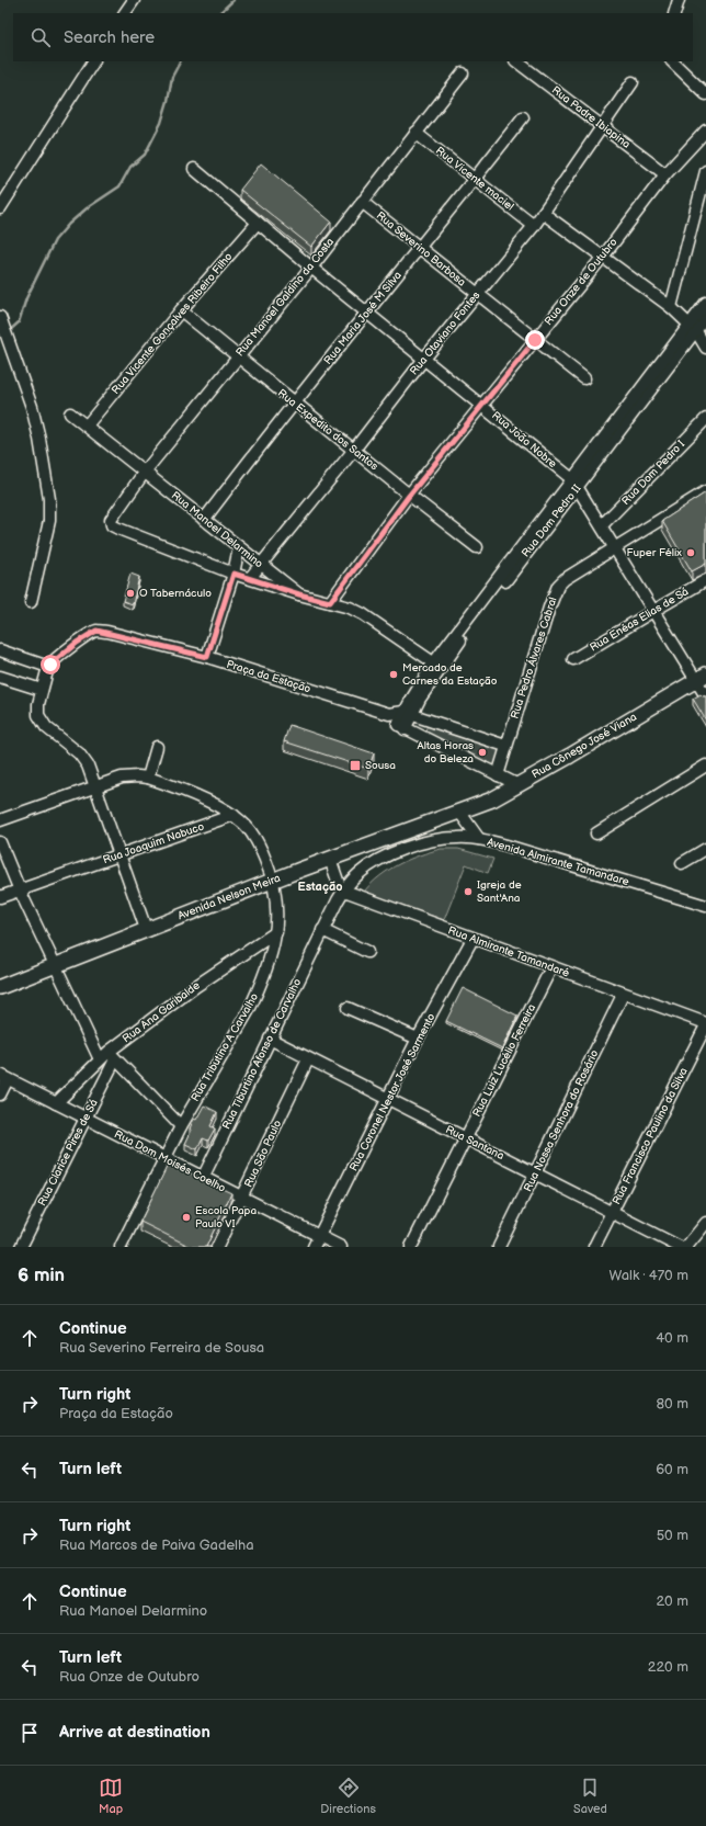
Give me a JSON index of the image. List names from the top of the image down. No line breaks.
{"streets":{"main road":["Rua Cônego José Viana","Avenida Nelson Meira"],"street":["Rua Padre Ibiapina","Rua Vicente maciel","Rua Severino Barbosa","Rua Onze de Outubro","Rua Manoel Galdino da Costa","Rua Maria José M Silva","Rua Vicente Gonçalves Ribeiro Filho","Rua Otaviano Fontes","Rua Expedito dos Santos","Rua João Nobre","Rua Dom Pedro I","Rua Dom Pedro II","Rua Manoel Delarmino","Rua Enéas Elias de Sá","Rua Pedro Álvares Cabral","Praça da Estação","Rua Joaquim Nabuco","Avenida Almirante Tamandare","Rua Almirante Tamandaré","Rua Ana Garibalde","Rua Tributino A Carvalho","Rua Tiburtino Afonso de Carvalho","Rua Luiz Lucélio Ferreira","Rua Coronel Nestor José Sarmento","Rua Nossa Senhora do Rosário","Rua Francisco Paulino da Silva","Rua Santana","Rua Clarice Pires de Sá","Rua São Paulo","Rua Dom Moisés Coelho"]},"crossings":[["Rua Padre Ibiapina","Rua Onze de Outubro"],["Rua Padre Ibiapina","Rua Otaviano Fontes"],["Rua Vicente maciel","Rua Manoel Galdino da Costa"],["Rua Vicente maciel","Rua Maria José M Silva"],["Rua Vicente maciel","Rua Otaviano Fontes"],["Rua Severino Barbosa","Rua Onze de Outubro"],["Rua Severino Barbosa","Rua Manoel Galdino da Costa"],["Rua Severino Barbosa","Rua Maria José M Silva"],["Rua Severino Barbosa","Rua Otaviano Fontes"],["Rua Onze de Outubro","Rua Expedito dos Santos"],["Rua Onze de Outubro","Rua João Nobre"],["Rua Onze de Outubro","Rua Manoel Delarmino"],["Rua Manoel Galdino da Costa","Rua Expedito dos Santos"],["Rua Manoel Galdino da Costa","Rua João Nobre"],["Rua Manoel Galdino da Costa","Rua Manoel Delarmino"],["Rua Maria José M Silva","Rua Expedito dos Santos"],["Rua Maria José M Silva","Rua João Nobre"],["Rua Maria José M Silva","Rua Manoel Delarmino"],["Rua Vicente Gonçalves Ribeiro Filho","Rua Expedito dos Santos"],["Rua Vicente Gonçalves Ribeiro Filho","Rua João Nobre"],["Rua Vicente Gonçalves Ribeiro Filho","Rua Manoel Delarmino"],["Rua Otaviano Fontes","Rua Expedito dos Santos"],["Rua Otaviano Fontes","Rua João Nobre"],["Rua Otaviano Fontes","Rua Manoel Delarmino"],["Rua João Nobre","Rua Dom Pedro I"],["Rua João Nobre","Rua Dom Pedro II"],["Rua João Nobre","Rua Enéas Elias de Sá"],["Rua João Nobre","Rua Pedro Álvares Cabral"],["Rua João Nobre","Rua Cônego José Viana"],["Rua Dom Pedro II","Rua Manoel Delarmino"],["Rua Dom Pedro II","Praça da Estação"],["Rua Cônego José Viana","Avenida Nelson Meira"],["Avenida Almirante Tamandare","Rua Almirante Tamandaré"],["Avenida Almirante Tamandare","Rua Tiburtino Afonso de Carvalho"],["Avenida Nelson Meira","Rua Tributino A Carvalho"],["Rua Almirante Tamandaré","Rua Tiburtino Afonso de Carvalho"],["Rua Almirante Tamandaré","Rua Luiz Lucélio Ferreira"],["Rua Almirante Tamandaré","Rua Coronel Nestor José Sarmento"],["Rua Almirante Tamandaré","Rua Nossa Senhora do Rosário"],["Rua Almirante Tamandaré","Rua Francisco Paulino da Silva"],["Rua Ana Garibalde","Rua Tributino A Carvalho"],["Rua Ana Garibalde","Rua Clarice Pires de Sá"],["Rua Ana Garibalde","Rua Dom Moisés Coelho"],["Rua Tributino A Carvalho","Rua Dom Moisés Coelho"],["Rua Tiburtino Afonso de Carvalho","Rua Santana"],["Rua Tiburtino Afonso de Carvalho","Rua Dom Moisés Coelho"],["Rua Luiz Lucélio Ferreira","Rua Santana"],["Rua Coronel Nestor José Sarmento","Rua Santana"],["Rua Coronel Nestor José Sarmento","Rua Dom Moisés Coelho"],["Rua Nossa Senhora do Rosário","Rua Santana"],["Rua Francisco Paulino da Silva","Rua Santana"],["Rua Santana","Rua São Paulo"],["Rua Clarice Pires de Sá","Rua Dom Moisés Coelho"],["Rua São Paulo","Rua Dom Moisés Coelho"]],"districts":["Estação"],"places":{"other":["Fuper Félix","O Tabernáculo","Mercado de Carnes da Estação","Altas Horas do Beleza","Igreja de Sant'Ana","Escola Papa Paulo VI"],"transit":["Sousa"]},"page":{"search":"Search here","heading":["6 min","Walk · 470 m"],"list":[["Continue","Rua Severino Ferreira de Sousa","40 m"],["Turn right","Praça da Estação","80 m"],["Turn left","60 m"],["Turn right","Rua Marcos de Paiva Gadelha","50 m"],["Continue","Rua Manoel Delarmino","20 m"],["Turn left","Rua Onze de Outubro","220 m"],"Arrive at destination"],"nav":["Map","Directions","Saved"]}}
